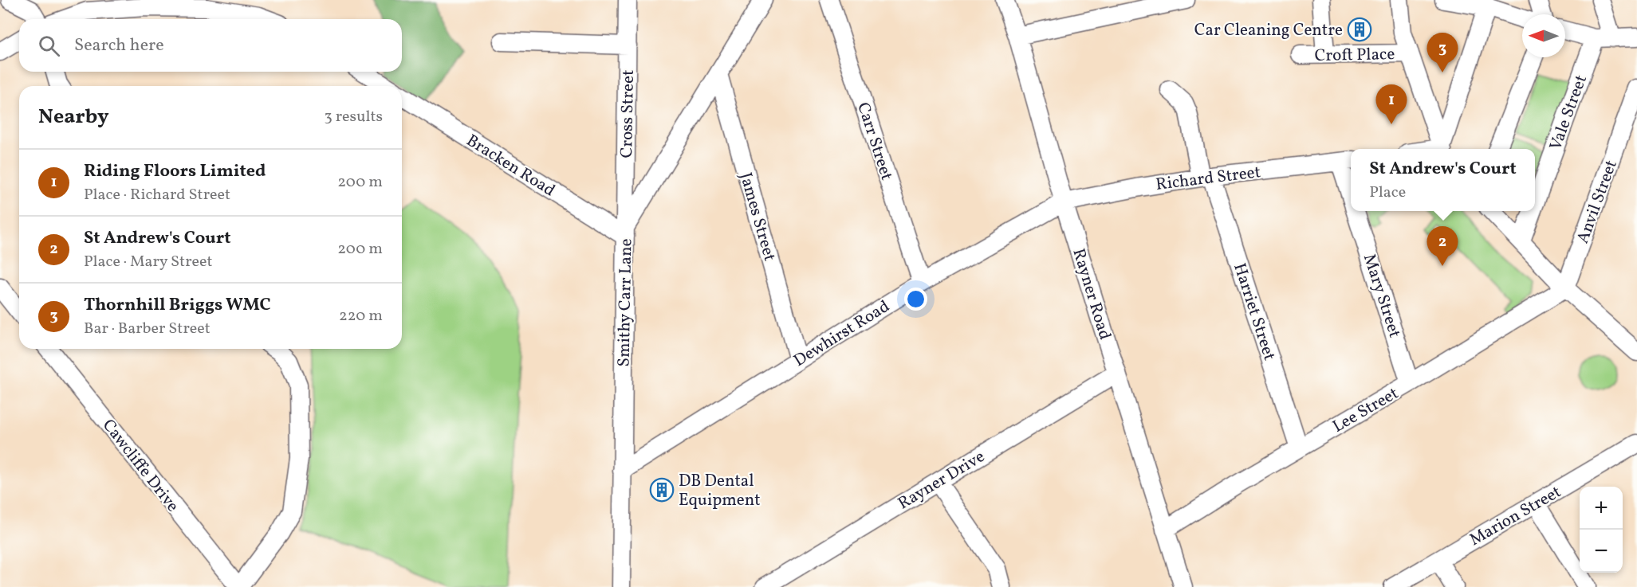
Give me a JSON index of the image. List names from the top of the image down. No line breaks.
{"streets":{"street":["Croft Place","Vale Street","Cross Street","Carr Street","Bracken Road","Richard Street","Anvil Street","James Street","Rayner Road","Mary Street","Smithy Carr Lane","Harriet Street","Dewhirst Road","Lee Street","Cawcliffe Drive","Rayner Drive","Marion Street"]},"crossings":[["Cross Street","Bracken Road"],["Cross Street","Smithy Carr Lane"],["Carr Street","Dewhirst Road"],["Bracken Road","Smithy Carr Lane"],["Richard Street","Rayner Road"],["Richard Street","Mary Street"],["Richard Street","Harriet Street"],["Richard Street","Dewhirst Road"],["Anvil Street","Lee Street"],["James Street","Smithy Carr Lane"],["James Street","Dewhirst Road"],["Rayner Road","Dewhirst Road"],["Rayner Road","Lee Street"],["Rayner Road","Rayner Drive"],["Mary Street","Lee Street"],["Smithy Carr Lane","Dewhirst Road"],["Harriet Street","Lee Street"]],"places":{"building":["Car Cleaning Centre","DB Dental Equipment"]},"north":"left","page":{"search":"Search here","pins":["3","1","2"],"heading":["Nearby","3 results"],"list":[{"mark":"1","name":"Riding Floors Limited","note":"Place · Richard Street","value":"200 m"},{"mark":"2","name":"St Andrew's Court","note":"Place · Mary Street","value":"200 m"},{"mark":"3","name":"Thornhill Briggs WMC","note":"Bar · Barber Street","value":"220 m"}],"popup":["St Andrew's Court","Place"],"map_buttons":["+","−"]}}
